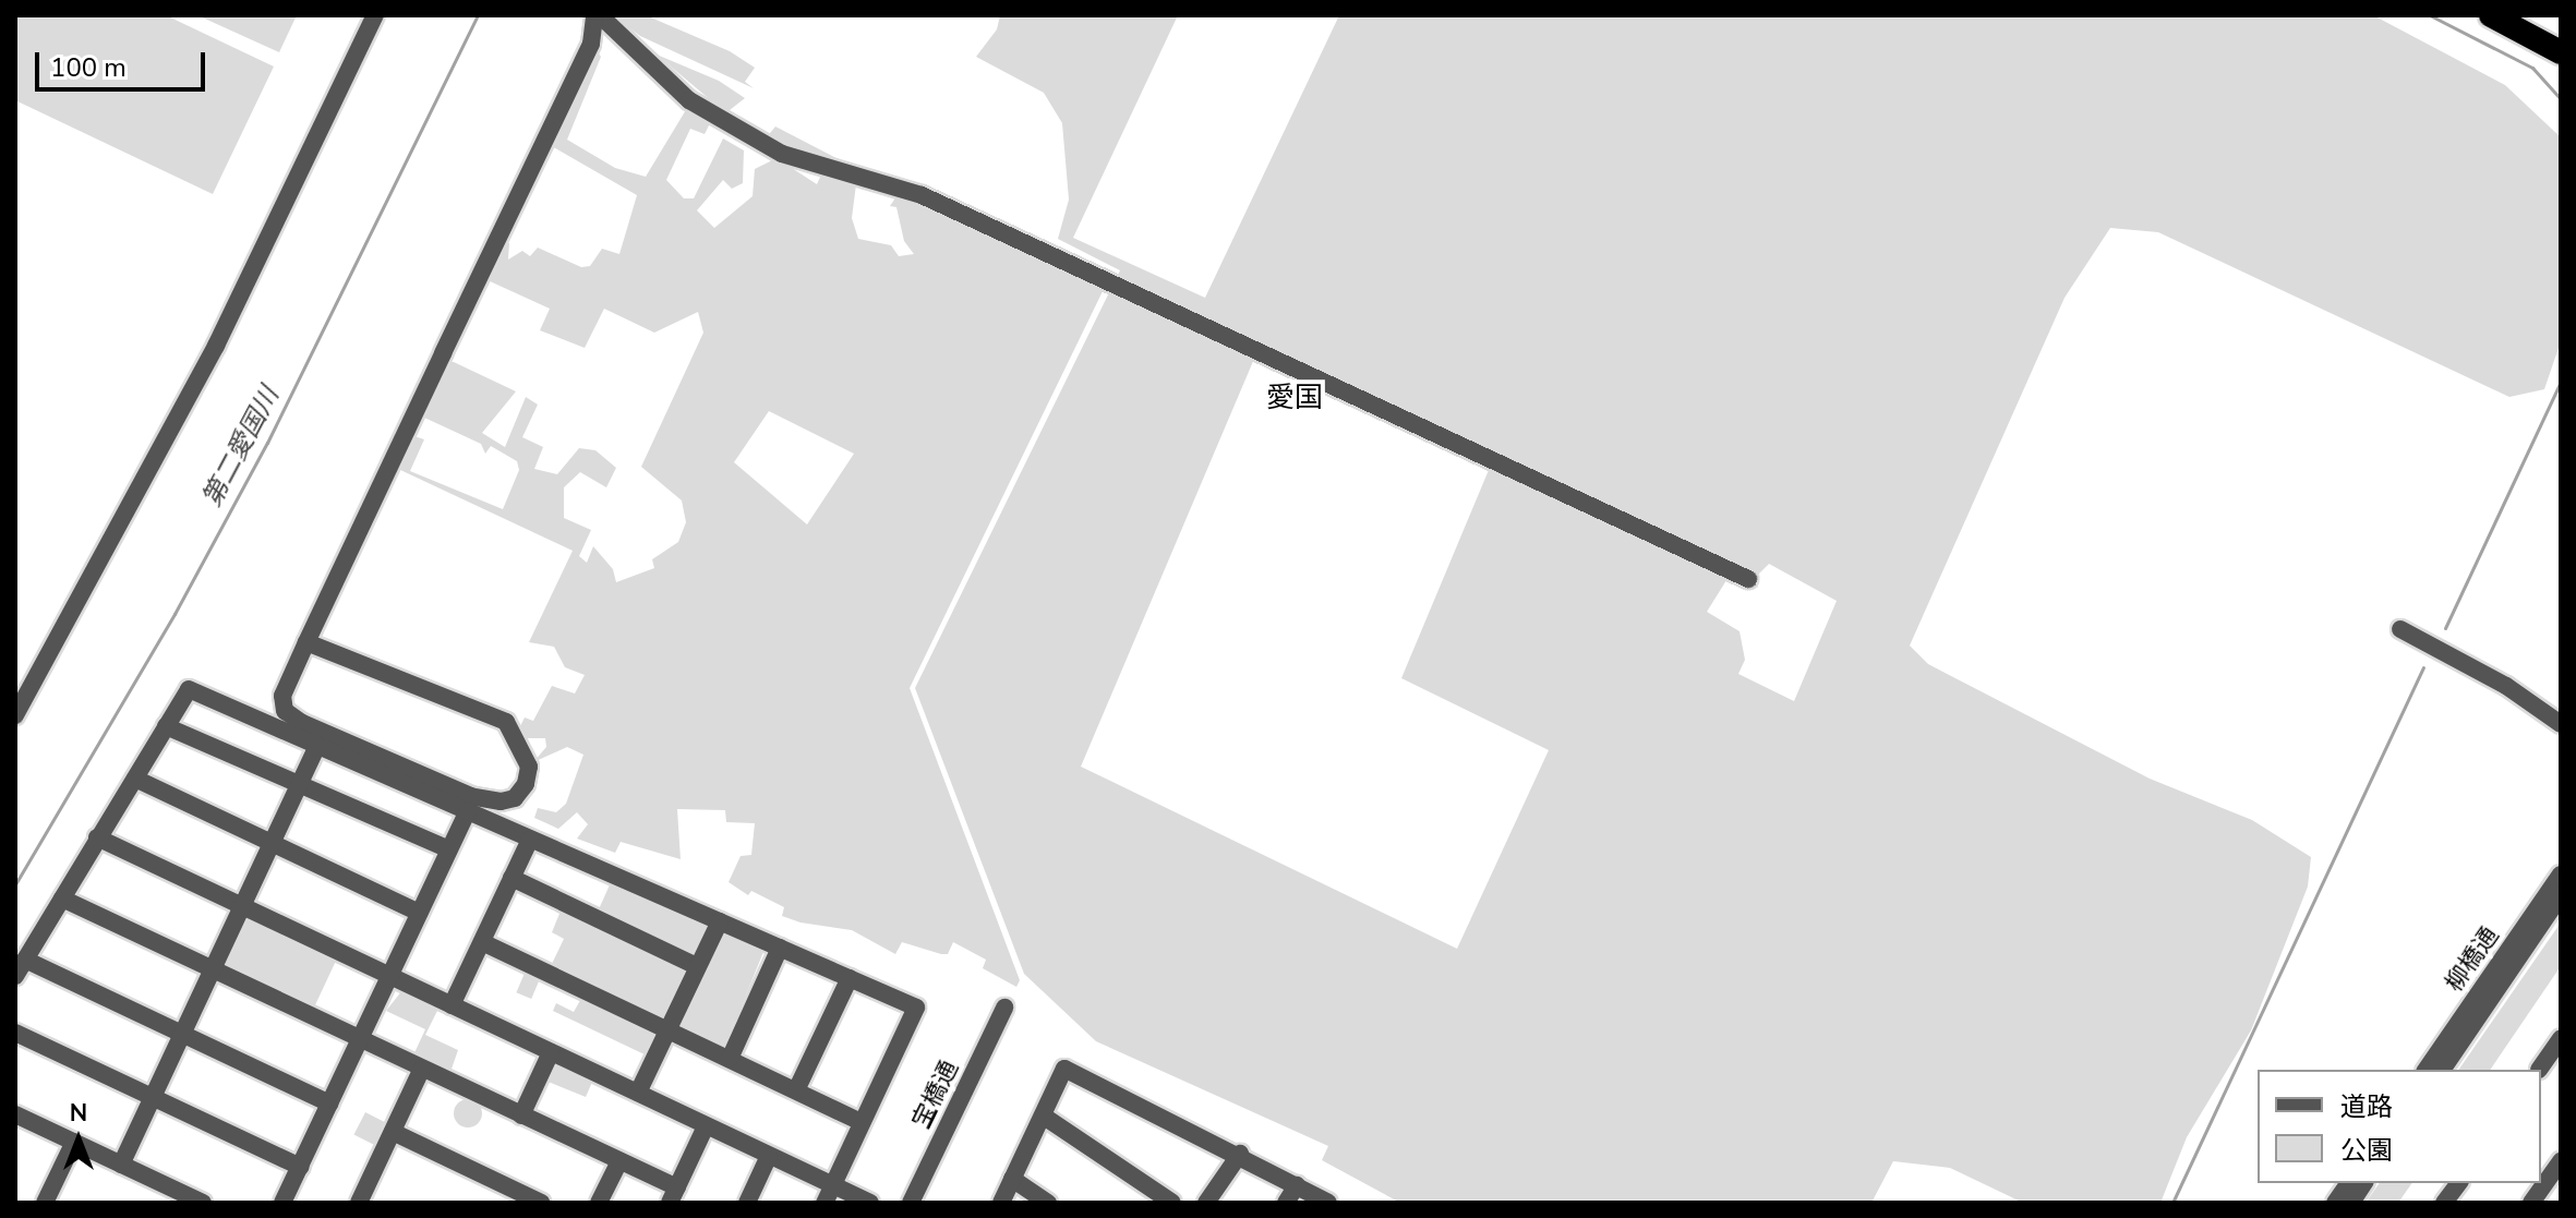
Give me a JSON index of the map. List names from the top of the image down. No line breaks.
{"streets":{"street":["柳橋通","宝橋通"]},"districts":["愛国"],"water":["第二愛国川"],"legend":["道路","公園"],"scale_bar":"100 m","north":"top"}
